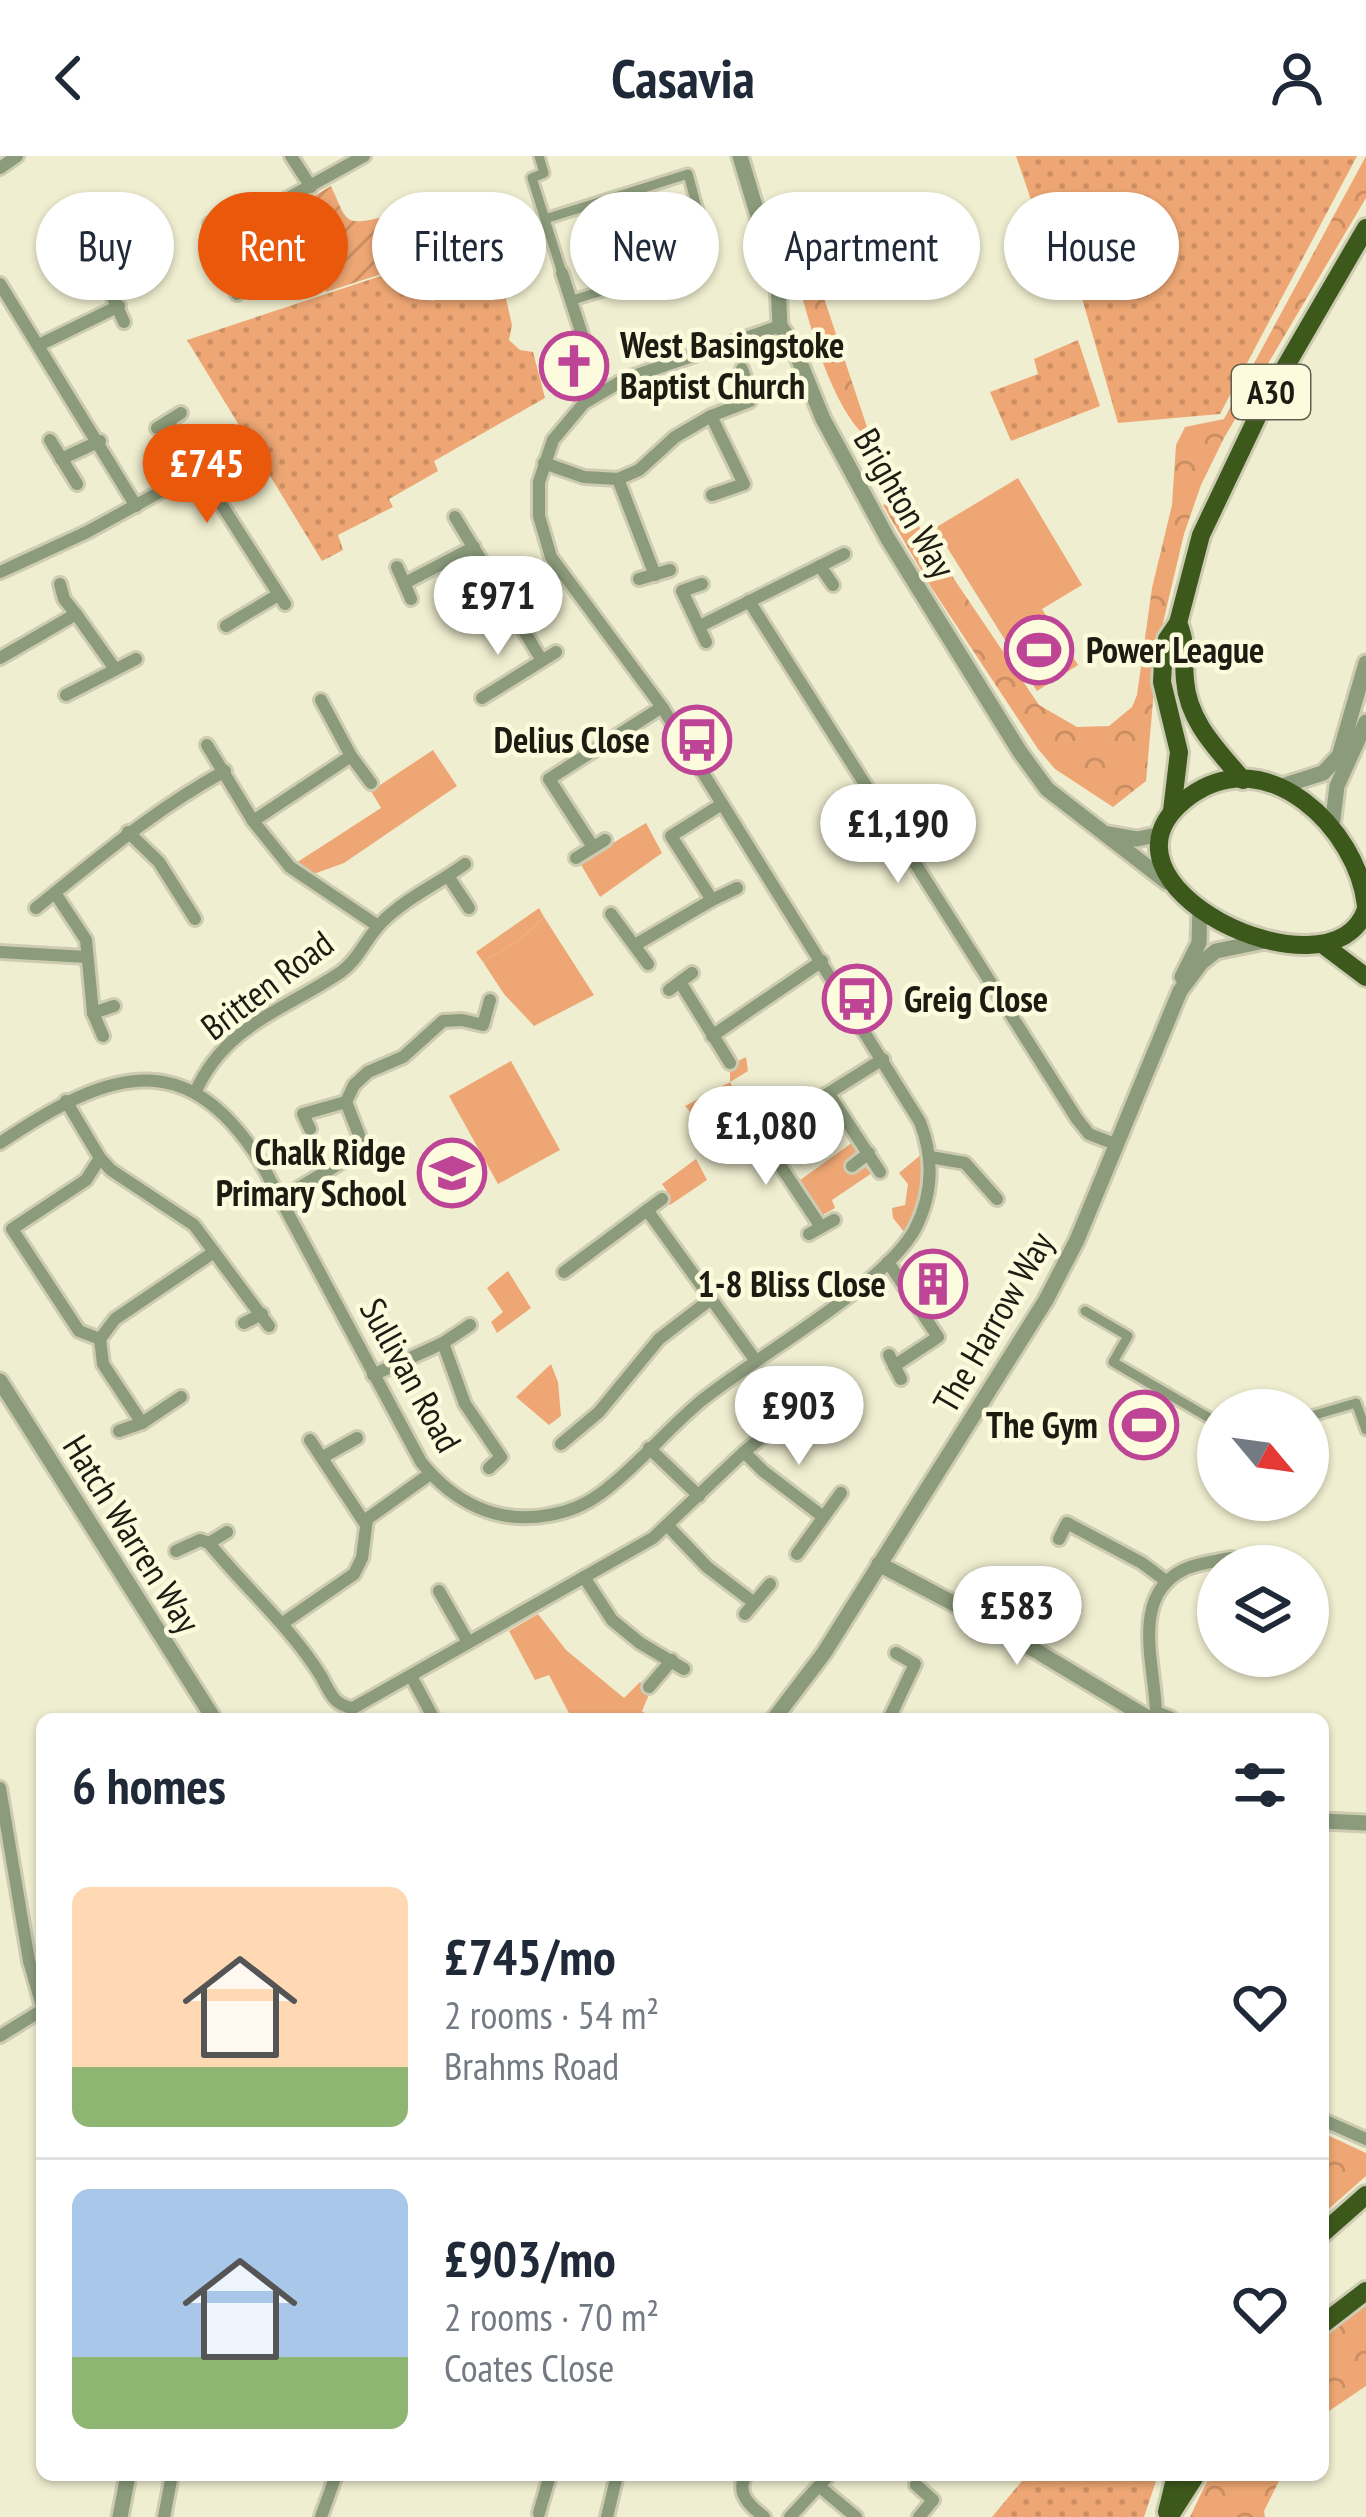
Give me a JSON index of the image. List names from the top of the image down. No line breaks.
{"streets":{"main road":["A30"],"street":["Brighton Way","Britten Road","The Harrow Way","Sullivan Road","Hatch Warren Way"]},"crossings":[["A30","Brighton Way"],["A30","The Harrow Way"],["Brighton Way","The Harrow Way"],["Britten Road","Sullivan Road"]],"places":{"church":["West Basingstoke Baptist Church"],"sports":["Power League","The Gym"],"bus stop":["Delius Close","Greig Close"],"school or university":["Chalk Ridge Primary School"],"building":["1-8 Bliss Close"]},"north":"bottom right","page":{"header":"Casavia","chip":["Buy","Rent","Filters","New","Apartment","House"],"price":["£745","£971","£1,190","£1,080","£903","£583"],"heading":"6 homes","list":[{"name":"£745/mo","note":"2 rooms · 54 m² · Brahms Road"},{"name":"£903/mo","note":"2 rooms · 70 m² · Coates Close"}]}}
